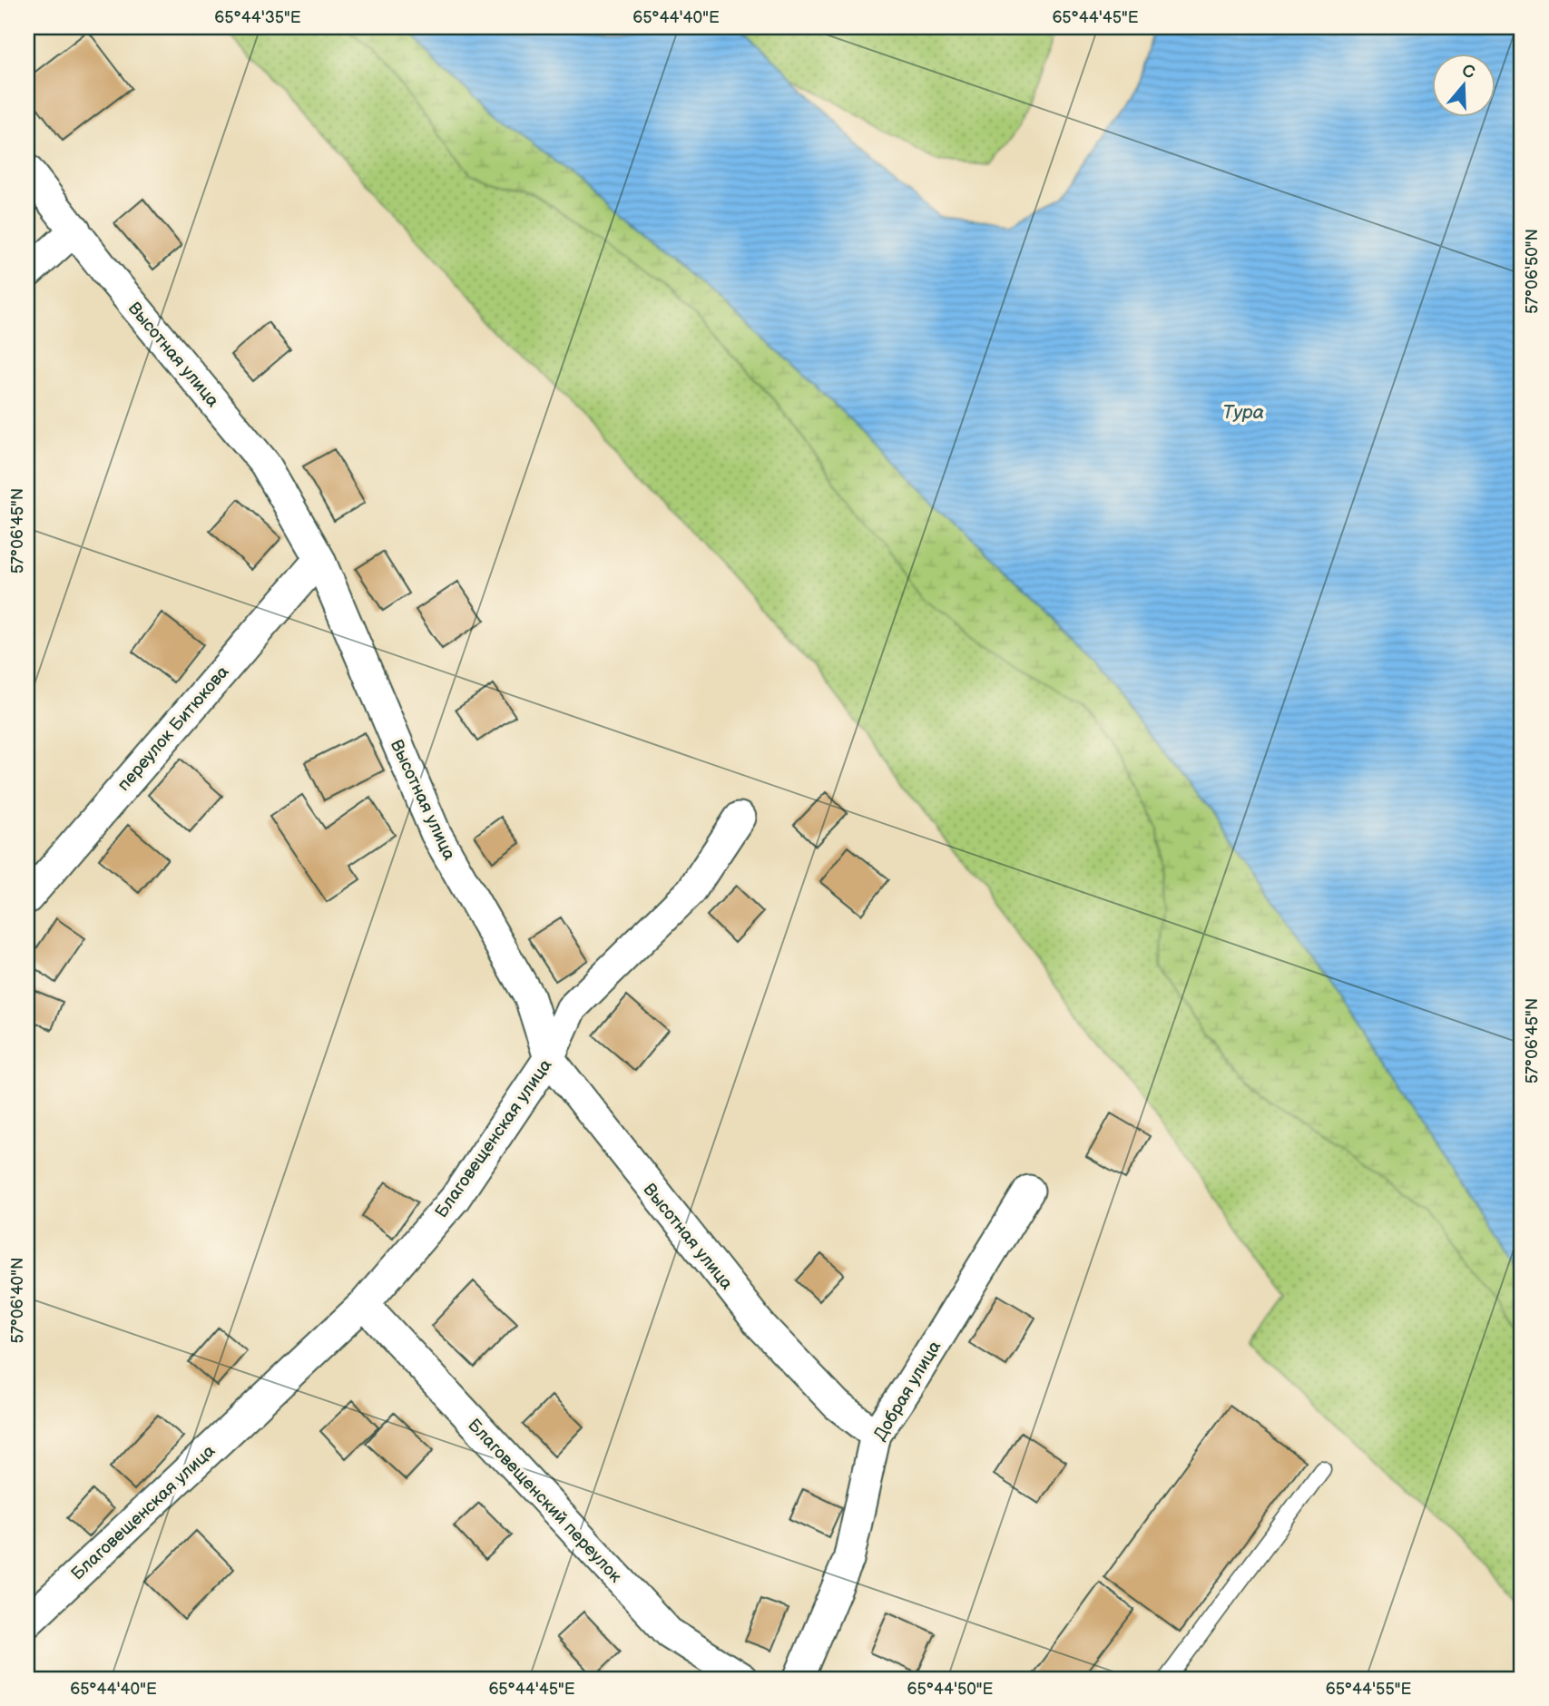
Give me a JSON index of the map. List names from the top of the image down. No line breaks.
{"streets":{"street":["Высотная улица","переулок Битюкова","Благовещенская улица","Добрая улица","Благовещенский переулок"]},"crossings":[["Высотная улица","переулок Битюкова"],["Высотная улица","Благовещенская улица"],["Высотная улица","Добрая улица"],["Благовещенская улица","Благовещенский переулок"]],"water":["Тура"],"north":"top","coordinates":["65°44'35\"E","65°44'40\"E","65°44'45\"E","57°06'50\"N","57°06'45\"N","57°06'40\"N","65°44'50\"E","65°44'55\"E"]}
